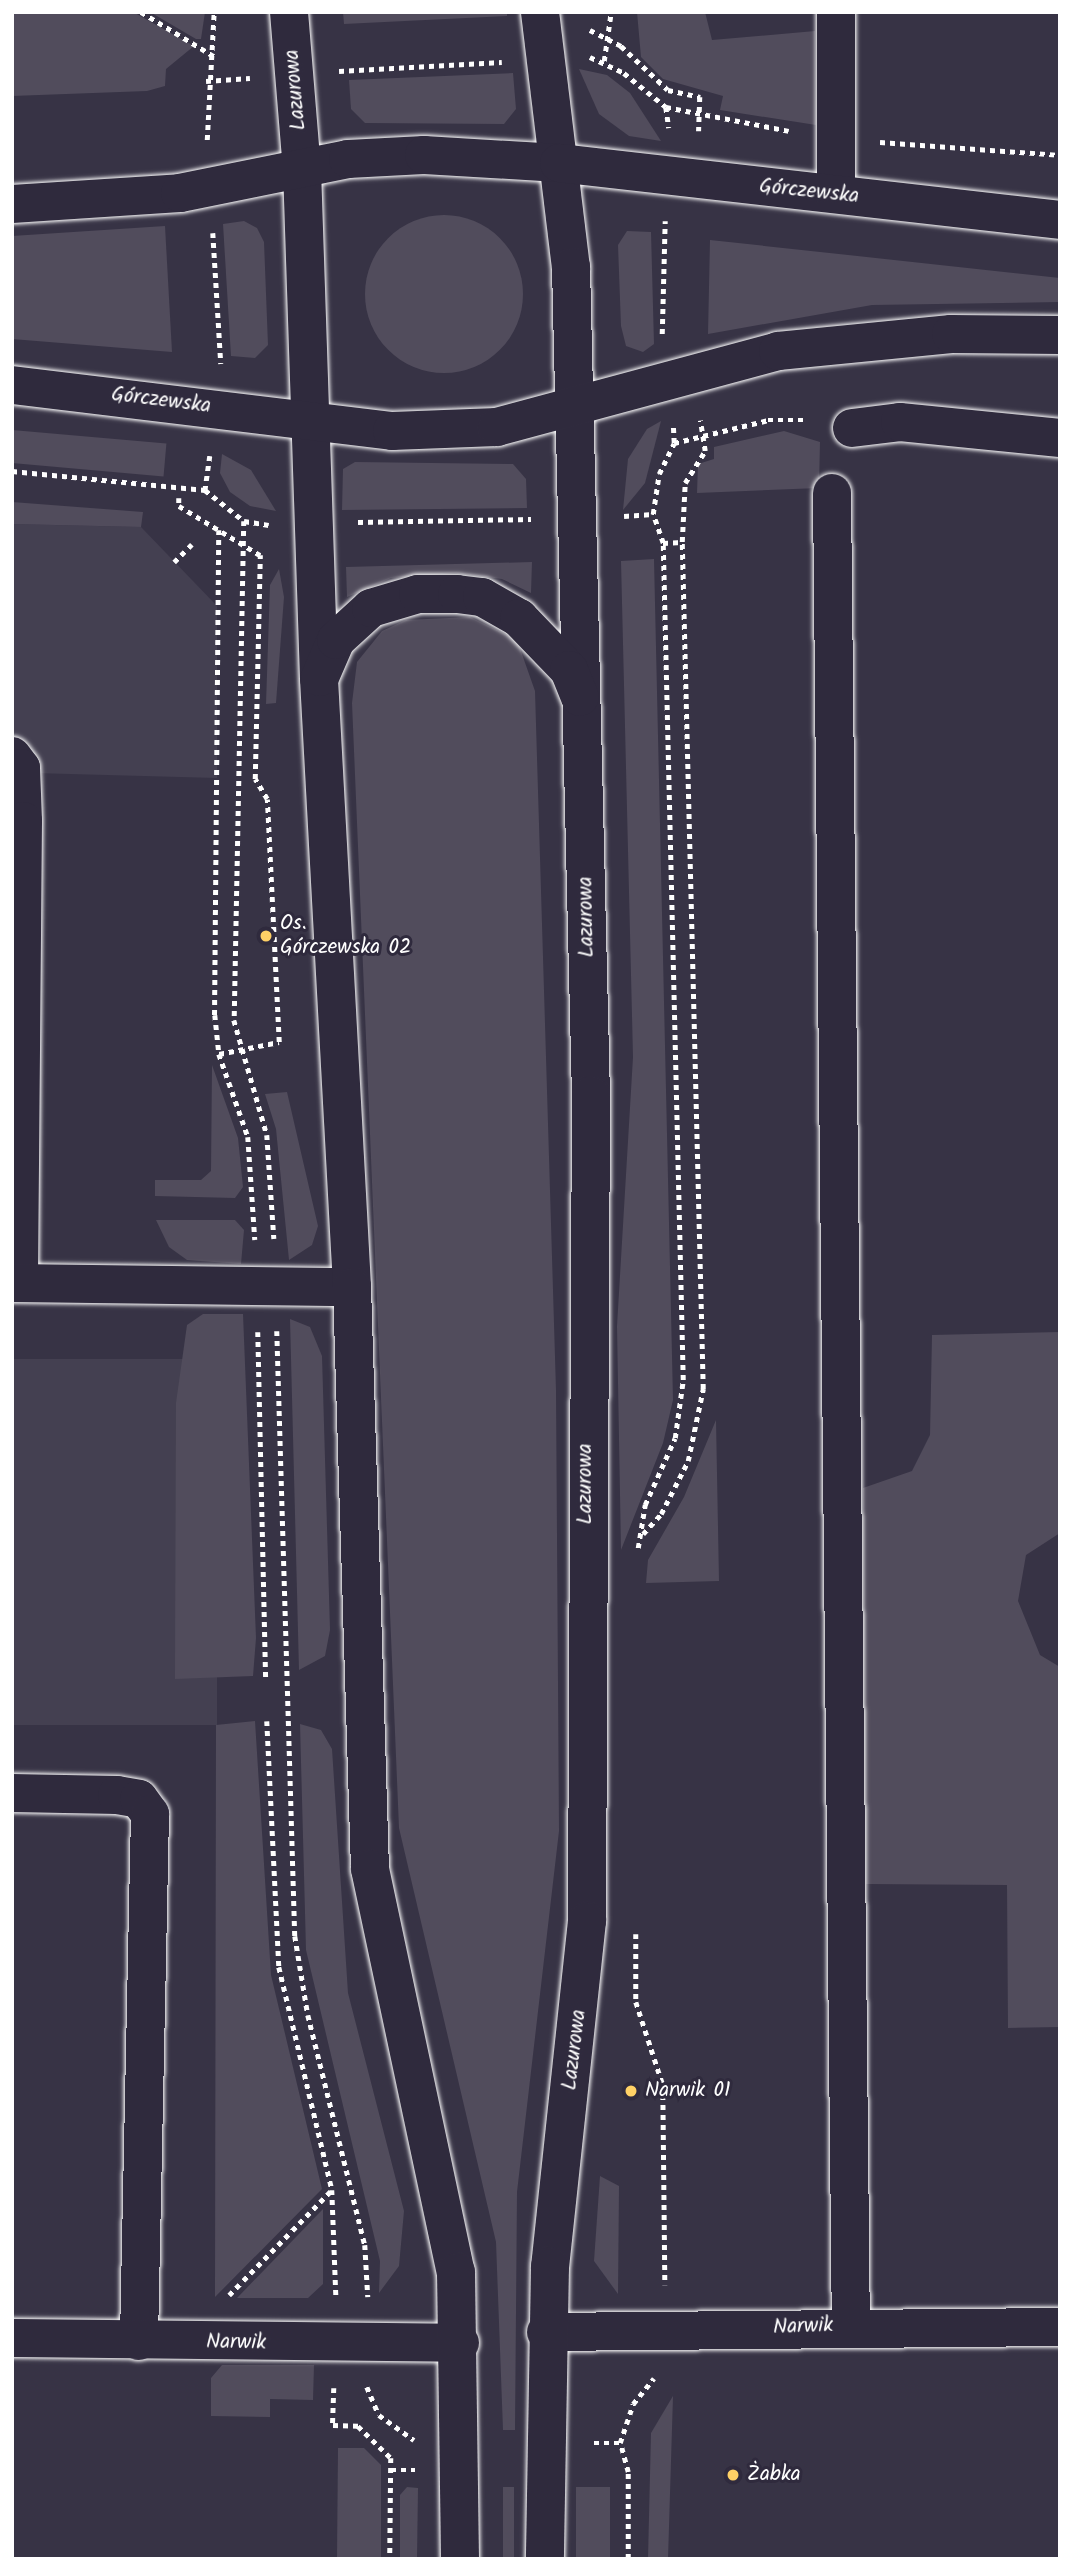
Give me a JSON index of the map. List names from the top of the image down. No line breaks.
{"streets":{"main road":["Lazurowa","Górczewska","Narwik"]},"crossings":[["Lazurowa","Górczewska"],["Lazurowa","Narwik"]],"places":["Os. Górczewska 02","Narwik 01","Żabka"]}
